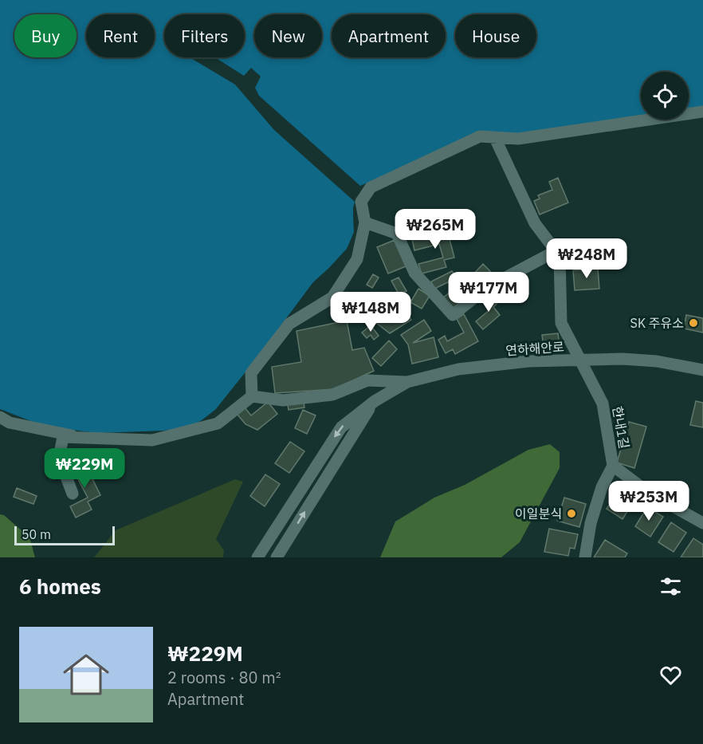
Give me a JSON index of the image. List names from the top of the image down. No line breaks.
{"streets":{"street":["연하해안로","한내1길"]},"crossings":[["연하해안로","한내1길"]],"places":["SK 주유소","이일분식"],"scale_bar":"50 m","page":{"chip":["Buy","Rent","Filters","New","Apartment","House"],"price":["₩265M","₩248M","₩177M","₩148M","₩229M","₩253M"],"scale":"50 m","heading":"6 homes","list":[{"name":"₩229M","note":"2 rooms · 80 m² · Apartment"}]}}
